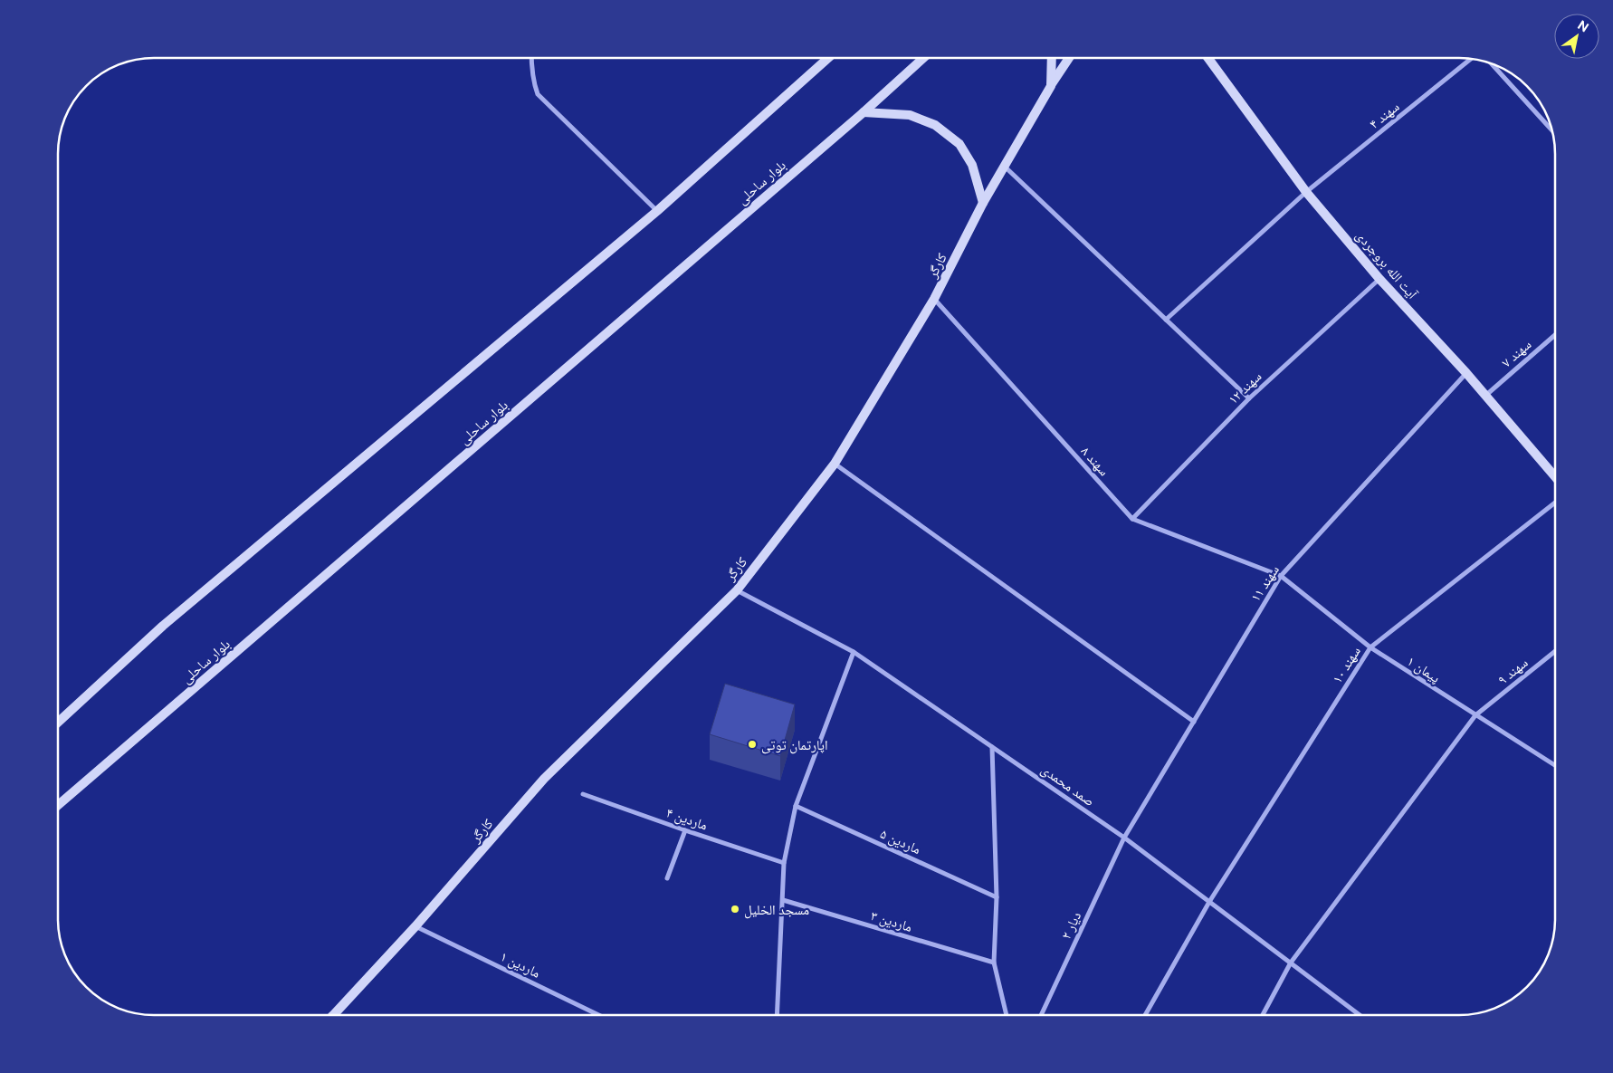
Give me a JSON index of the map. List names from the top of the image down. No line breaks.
{"streets":{"main road":["بلوار ساحلی","آیت الله بروجردی","کارگر"],"street":["سهند ۴","سهند ۷","سهند ۱۲","سهند ۸","سهند ۱۱","سهند ۱۰","پیمان ۱","سهند ۹","صمد محمدی","ماردین ۴","ماردین ۵","ماردین ۳","دیار ۲","ماردین ۱"]},"crossings":[["سهند ۴","آیت الله بروجردی"],["آیت الله بروجردی","سهند ۷"],["آیت الله بروجردی","سهند ۱۲"],["آیت الله بروجردی","سهند ۱۱"],["کارگر","سهند ۸"],["کارگر","صمد محمدی"],["کارگر","ماردین ۱"],["سهند ۱۲","سهند ۸"],["سهند ۸","سهند ۱۱"],["سهند ۸","پیمان ۱"],["سهند ۱۱","پیمان ۱"],["سهند ۱۱","صمد محمدی"],["سهند ۱۱","دیار ۲"],["سهند ۱۰","پیمان ۱"],["سهند ۱۰","صمد محمدی"],["پیمان ۱","سهند ۹"],["سهند ۹","صمد محمدی"],["صمد محمدی","دیار ۲"]],"places":["اپارتمان توتی","مسجد الخلیل"],"north":"top right"}
